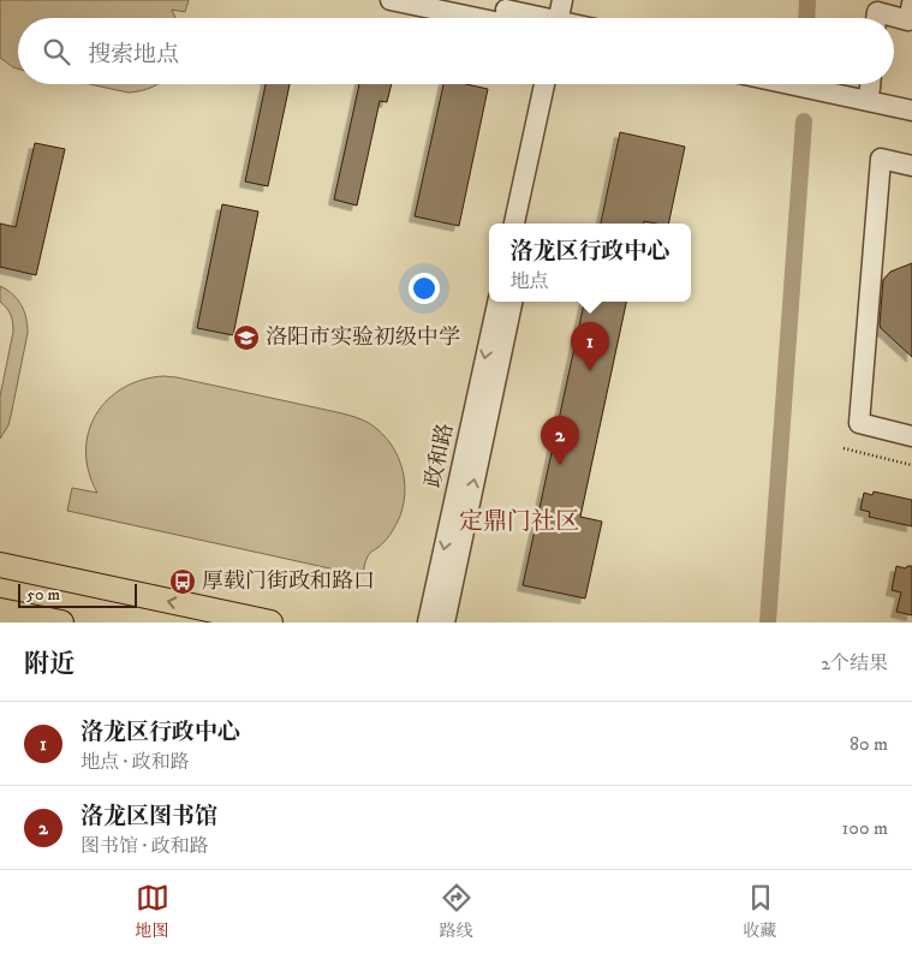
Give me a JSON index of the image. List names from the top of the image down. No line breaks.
{"streets":{"street":["政和路"]},"districts":["定鼎门社区"],"places":{"school or university":["洛阳市实验初级中学"],"bus stop":["厚载门街政和路口"]},"scale_bar":"50 m","page":{"search":"搜索地点","popup":["洛龙区行政中心","地点"],"pins":["1","2"],"scale":"50 m","heading":["附近","2个结果"],"list":[{"mark":"1","name":"洛龙区行政中心","note":"地点 · 政和路","value":"80 m"},{"mark":"2","name":"洛龙区图书馆","note":"图书馆 · 政和路","value":"100 m"}],"nav":["地图","路线","收藏"]}}
